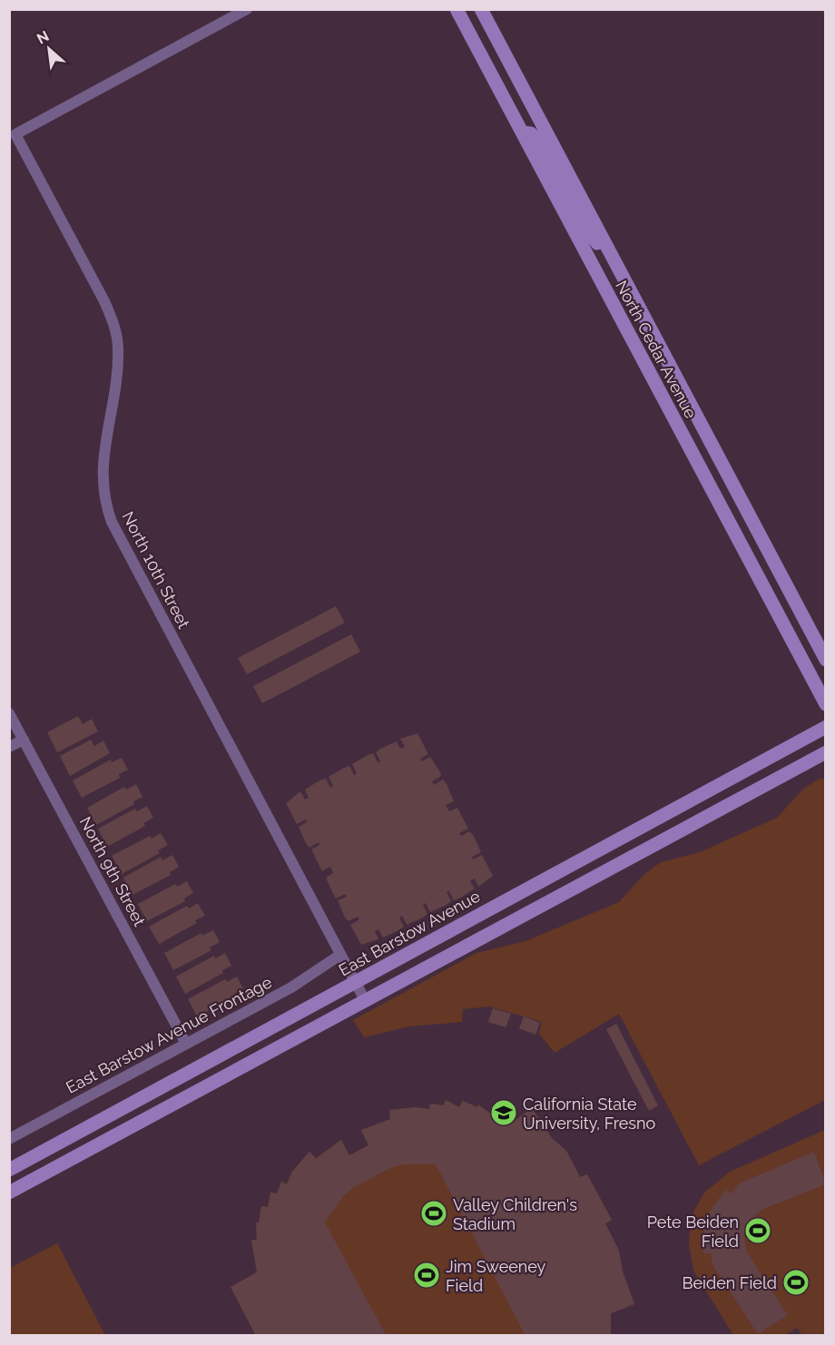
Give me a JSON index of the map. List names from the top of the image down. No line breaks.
{"streets":{"main road":["North Cedar Avenue","East Barstow Avenue"],"street":["North 10th Street","North 9th Street","East Barstow Avenue Frontage"]},"crossings":[["North 10th Street","East Barstow Avenue"],["North 10th Street","East Barstow Avenue Frontage"],["North 9th Street","East Barstow Avenue Frontage"]],"places":{"school or university":["California State University, Fresno"],"sports":["Valley Children's Stadium","Pete Beiden Field","Jim Sweeney Field","Beiden Field"]},"north":"top left"}
